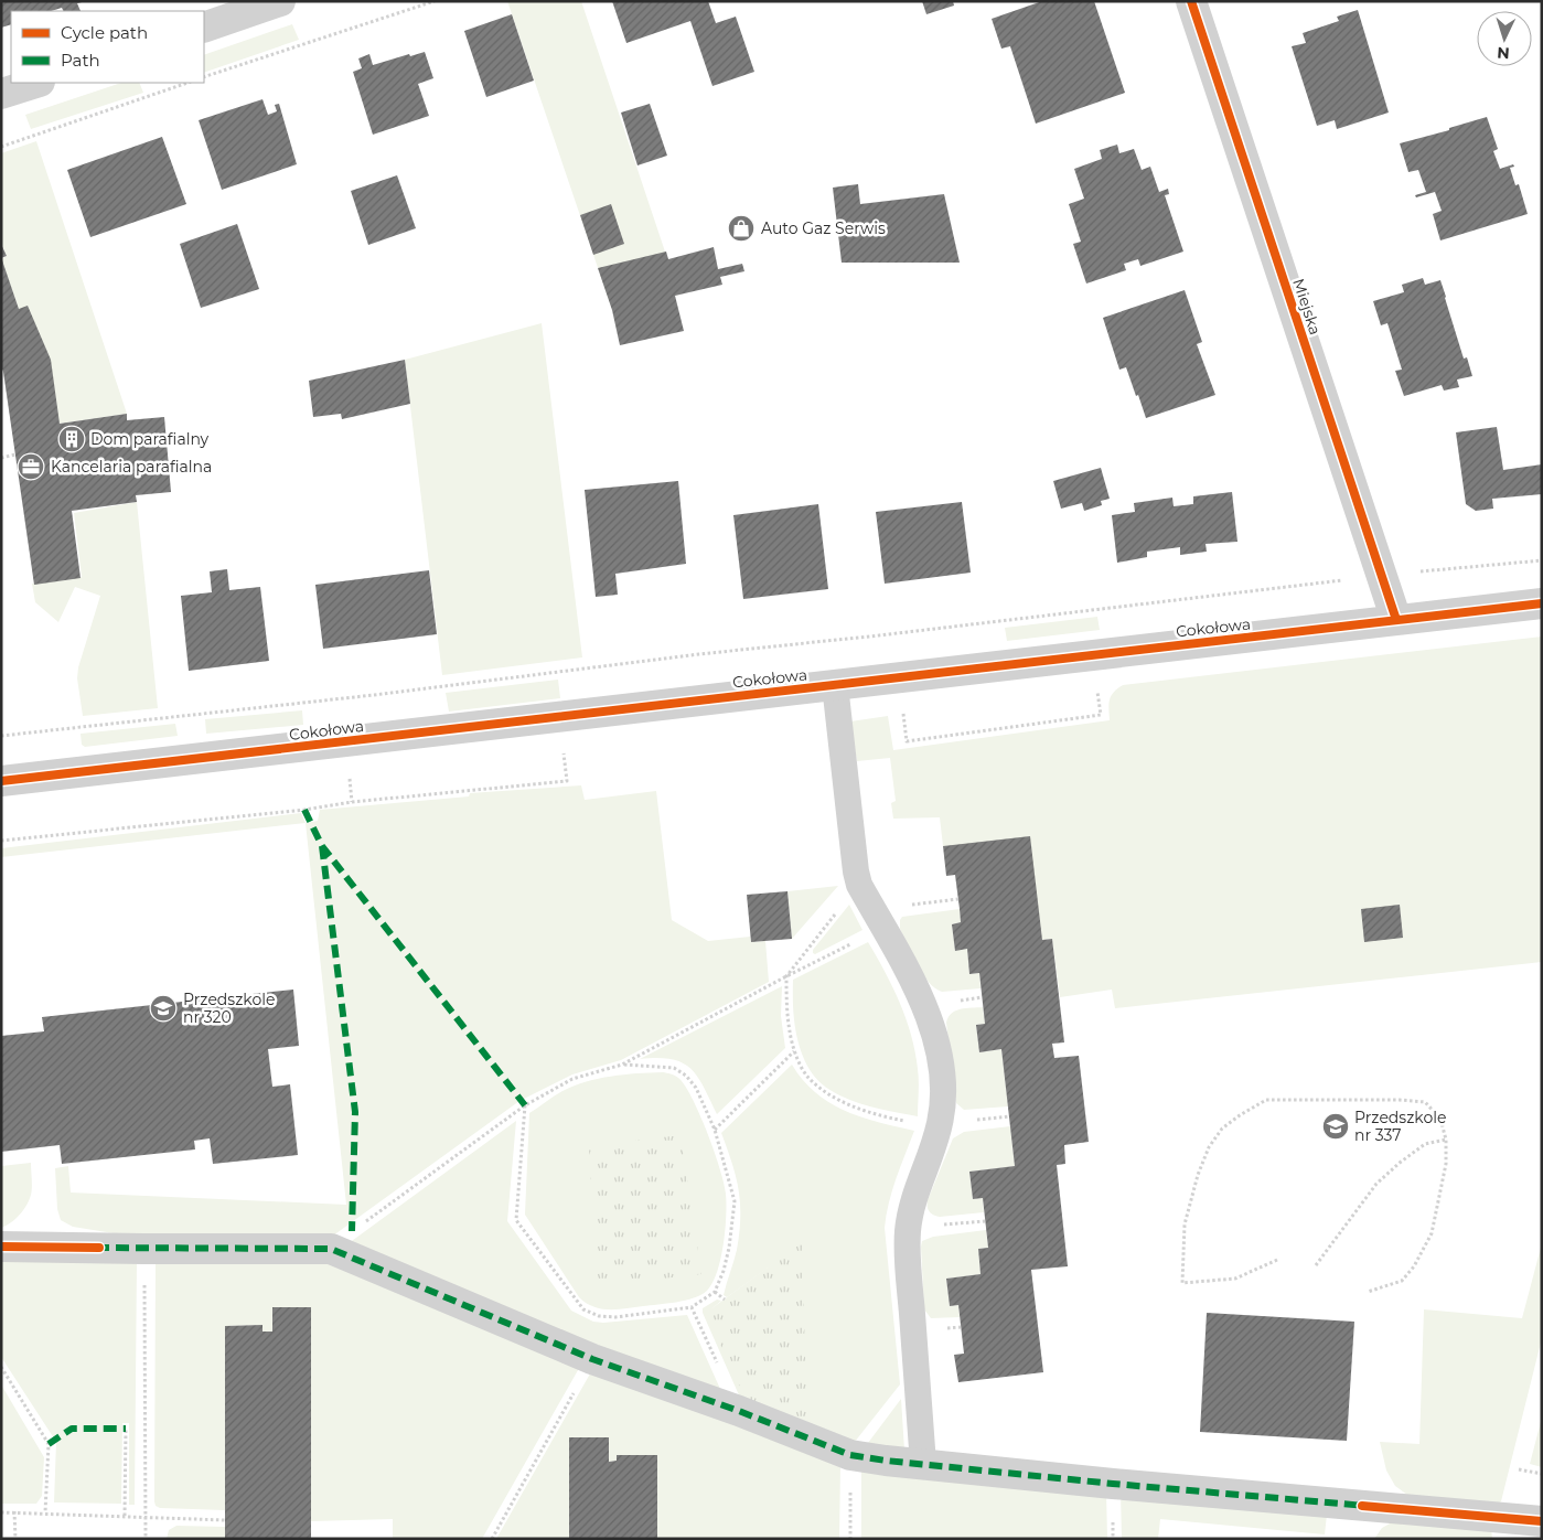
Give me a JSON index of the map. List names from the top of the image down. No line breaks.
{"streets":{"street":["Miejska","Cokołowa"]},"crossings":[["Miejska","Cokołowa"]],"places":{"shop":["Auto Gaz Serwis"],"building":["Dom parafialny"],"office":["Kancelaria parafialna"],"school or university":["Przedszkole nr 320","Przedszkole nr 337"]},"legend":["Cycle path","Path"],"north":"bottom"}
